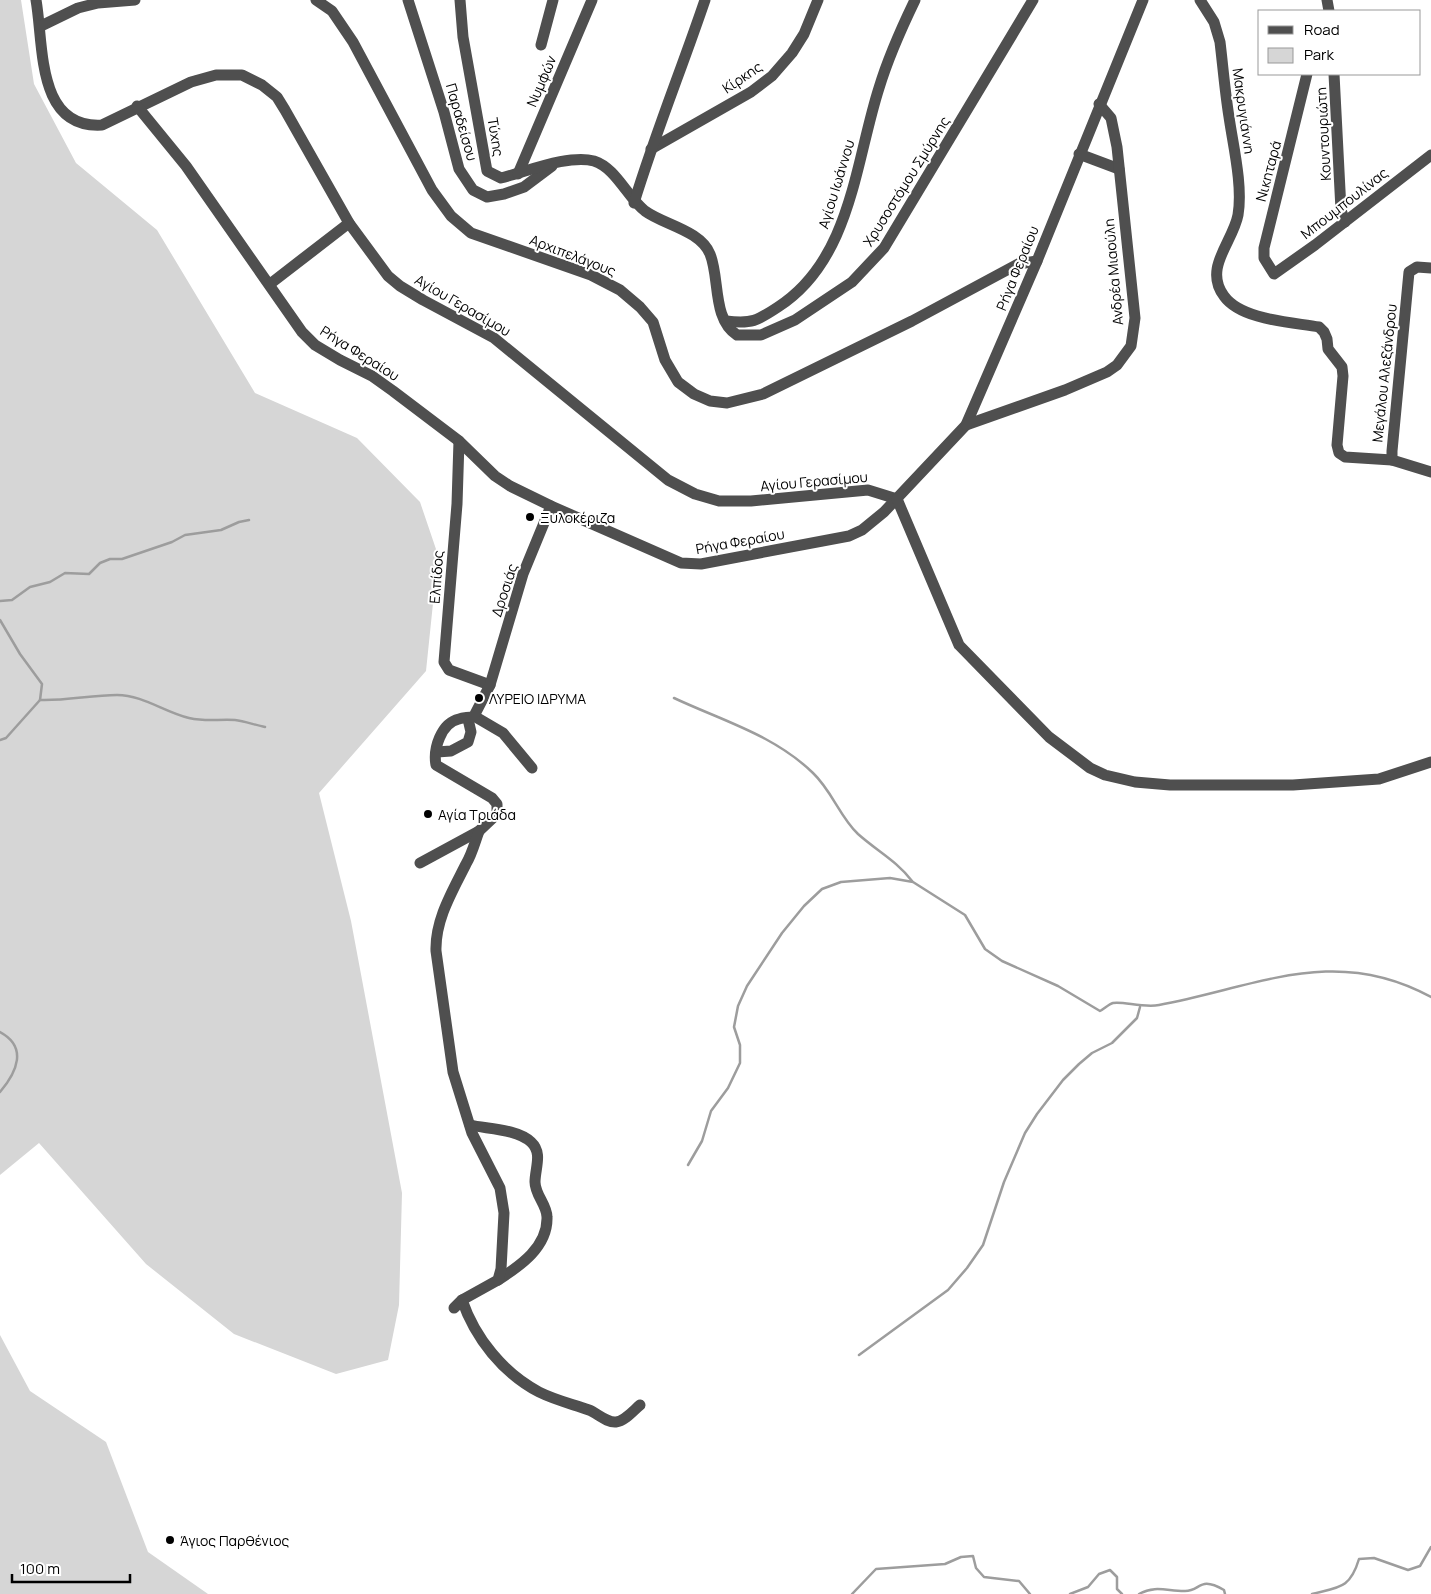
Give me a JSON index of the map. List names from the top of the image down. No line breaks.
{"streets":{"street":["Κίρκης","Νυμφών","Μακρυγιάννη","Παραδείσου","Κουντουριώτη","Τύχης","Νικηταρά","Χρυσοστόμου Σμύρνης","Αγίου Ιωάννου","Μπουμπουλίνας","Αρχιπελάγους","Ρήγα Φεραίου","Ανδρέα Μιαούλη","Αγίου Γερασίμου","Μεγάλου Αλεξάνδρου","Ελπίδος","Δροσιάς"]},"crossings":[["Νυμφών","Τύχης"],["Μακρυγιάννη","Μεγάλου Αλεξάνδρου"],["Παραδείσου","Τύχης"],["Κουντουριώτη","Μπουμπουλίνας"],["Νικηταρά","Μπουμπουλίνας"],["Χρυσοστόμου Σμύρνης","Αγίου Ιωάννου"],["Αρχιπελάγους","Ρήγα Φεραίου"],["Ρήγα Φεραίου","Ανδρέα Μιαούλη"],["Ρήγα Φεραίου","Αγίου Γερασίμου"],["Ρήγα Φεραίου","Ελπίδος"],["Ρήγα Φεραίου","Δροσιάς"],["Ελπίδος","Δροσιάς"]],"places":["Ξυλοκέριζα","ΛΥΡΕΙΟ ΙΔΡΥΜΑ","Αγία Τριάδα","Άγιος Παρθένιος"],"legend":["Road","Park"],"scale_bar":"100 m"}
